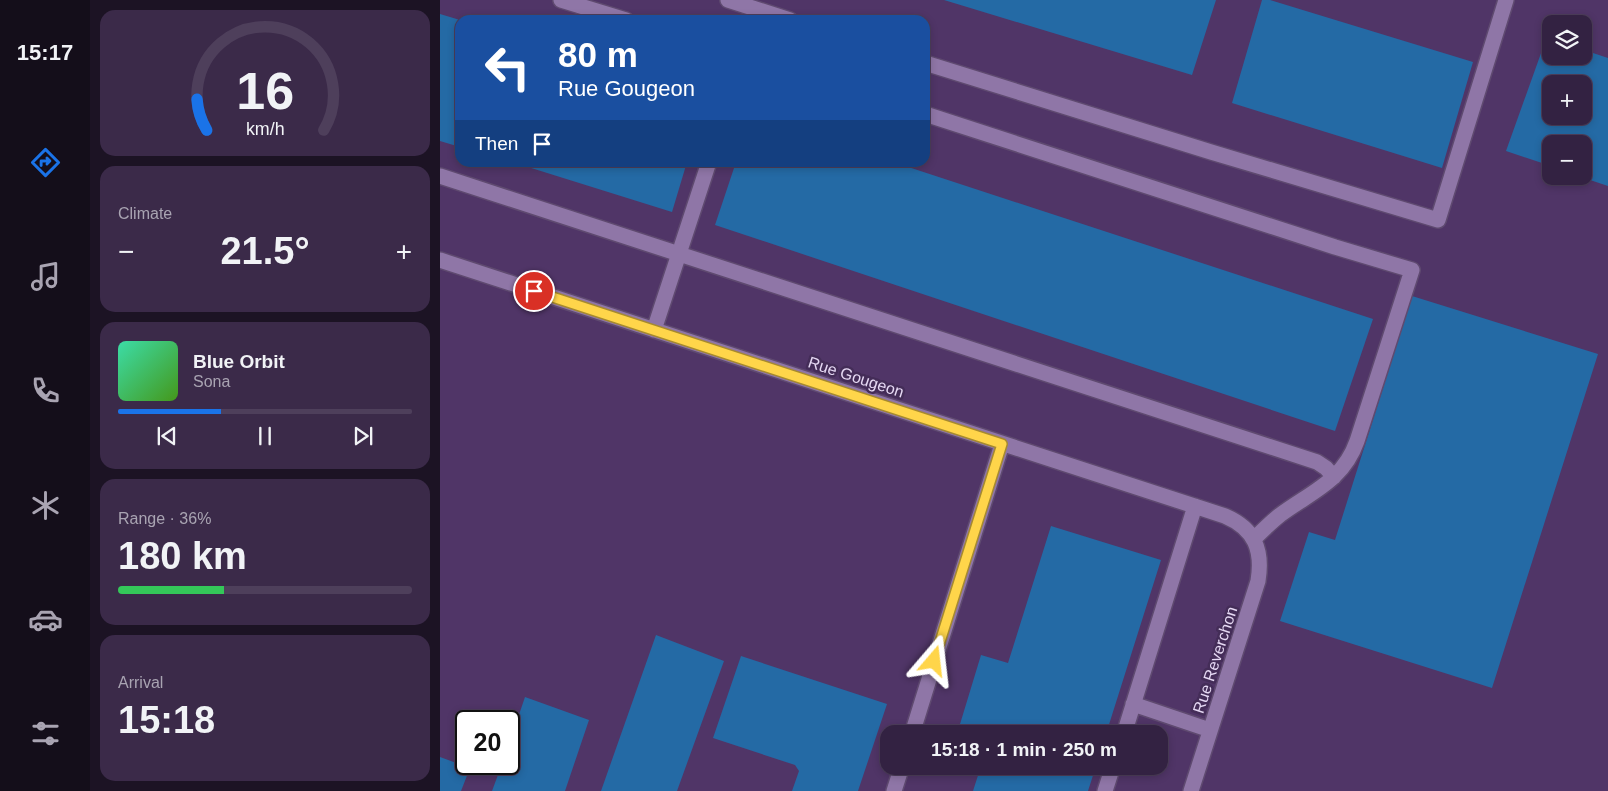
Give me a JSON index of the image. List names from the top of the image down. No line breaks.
{"streets":{"street":["Rue Gougeon","Rue Reverchon"]},"crossings":[["Rue Gougeon","Rue Reverchon"]],"page":{"tabs":"15:17","map_buttons":["+","−"],"turn":["80 m","Rue Gougeon"],"then":"Then","tile":["Climate",["Range · 36%","180 km"],["Arrival","15:18"]],"heat":["−","21.5°","+"],"song":["Blue Orbit","Sona"],"limit":"20","trip":"15:18 · 1 min · 250 m","gauge":["16","km/h"]}}
